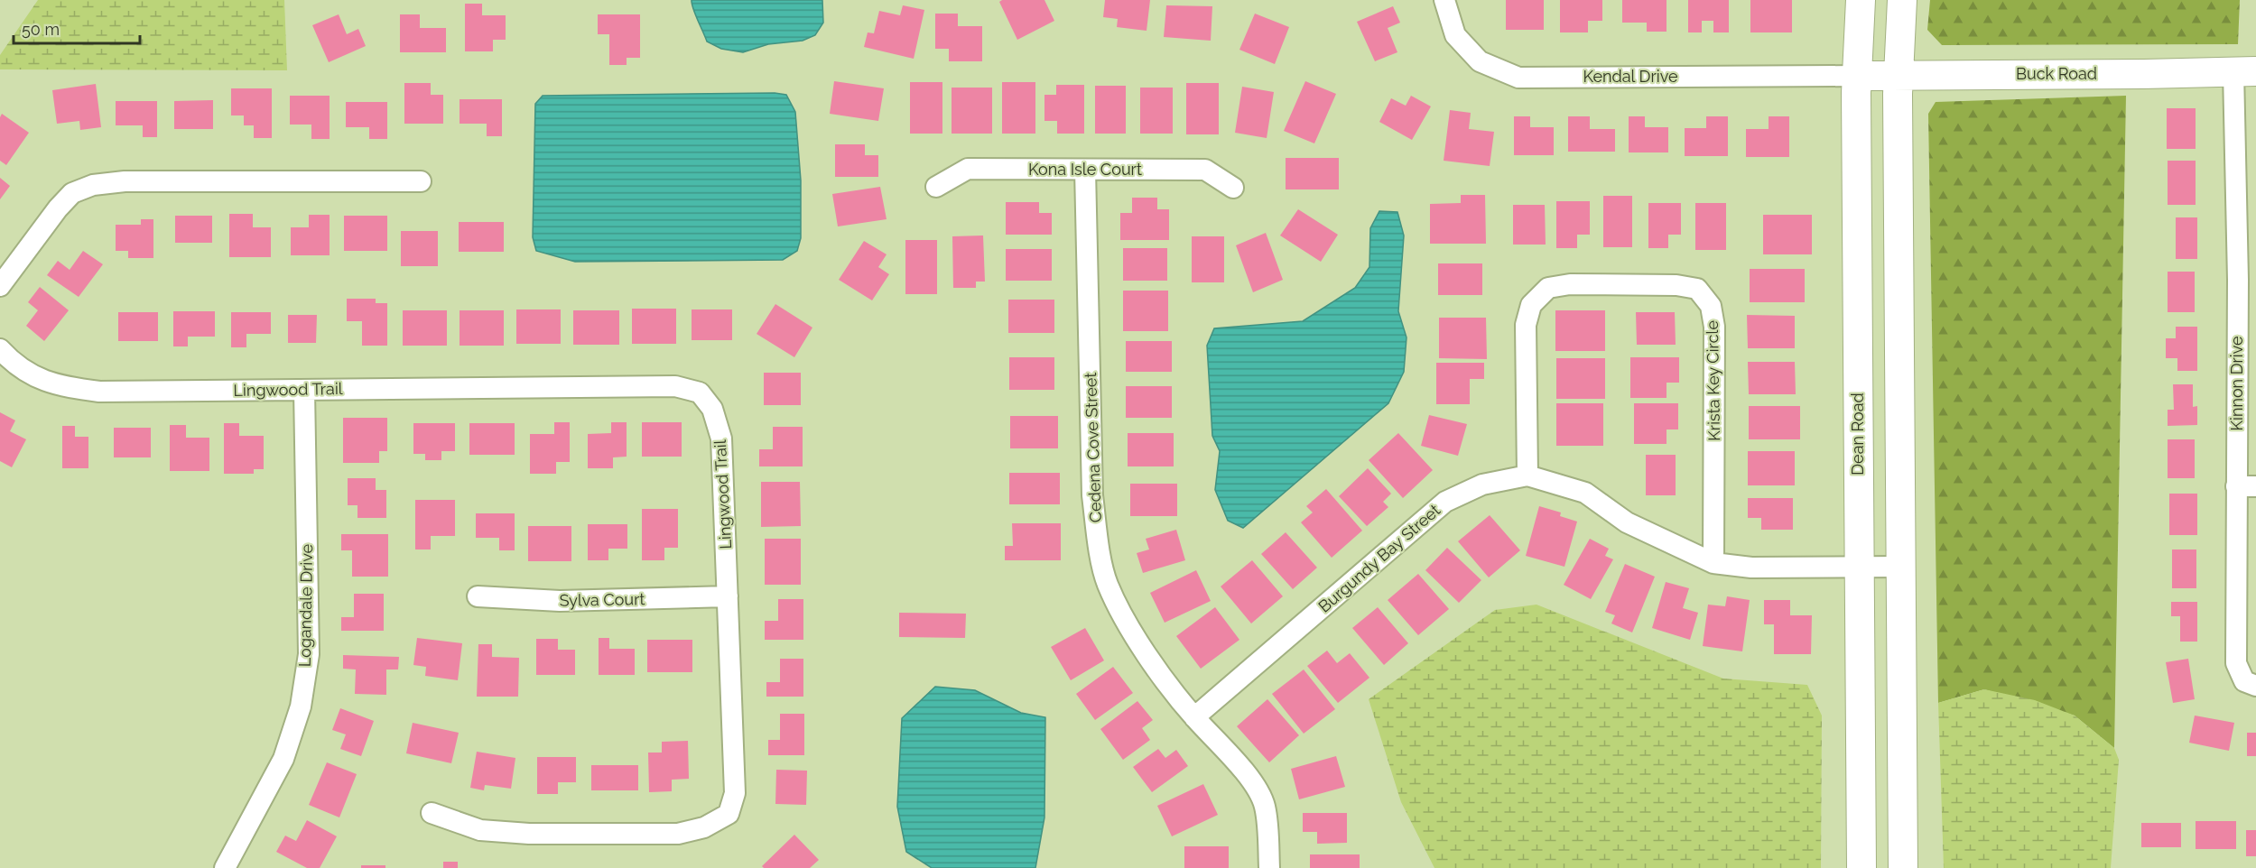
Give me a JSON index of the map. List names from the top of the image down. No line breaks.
{"streets":{"main road":["Buck Road","Dean Road"],"street":["Kendal Drive","Kona Isle Court","Krista Key Circle","Kinnon Drive","Lingwood Trail","Cedena Cove Street","Burgundy Bay Street","Sylva Court","Logandale Drive"]},"crossings":[["Buck Road","Kendal Drive"],["Buck Road","Kinnon Drive"],["Buck Road","Dean Road"],["Kendal Drive","Dean Road"],["Kona Isle Court","Cedena Cove Street"],["Krista Key Circle","Burgundy Bay Street"],["Lingwood Trail","Sylva Court"],["Lingwood Trail","Logandale Drive"],["Dean Road","Burgundy Bay Street"],["Cedena Cove Street","Burgundy Bay Street"]],"scale_bar":"50 m"}
